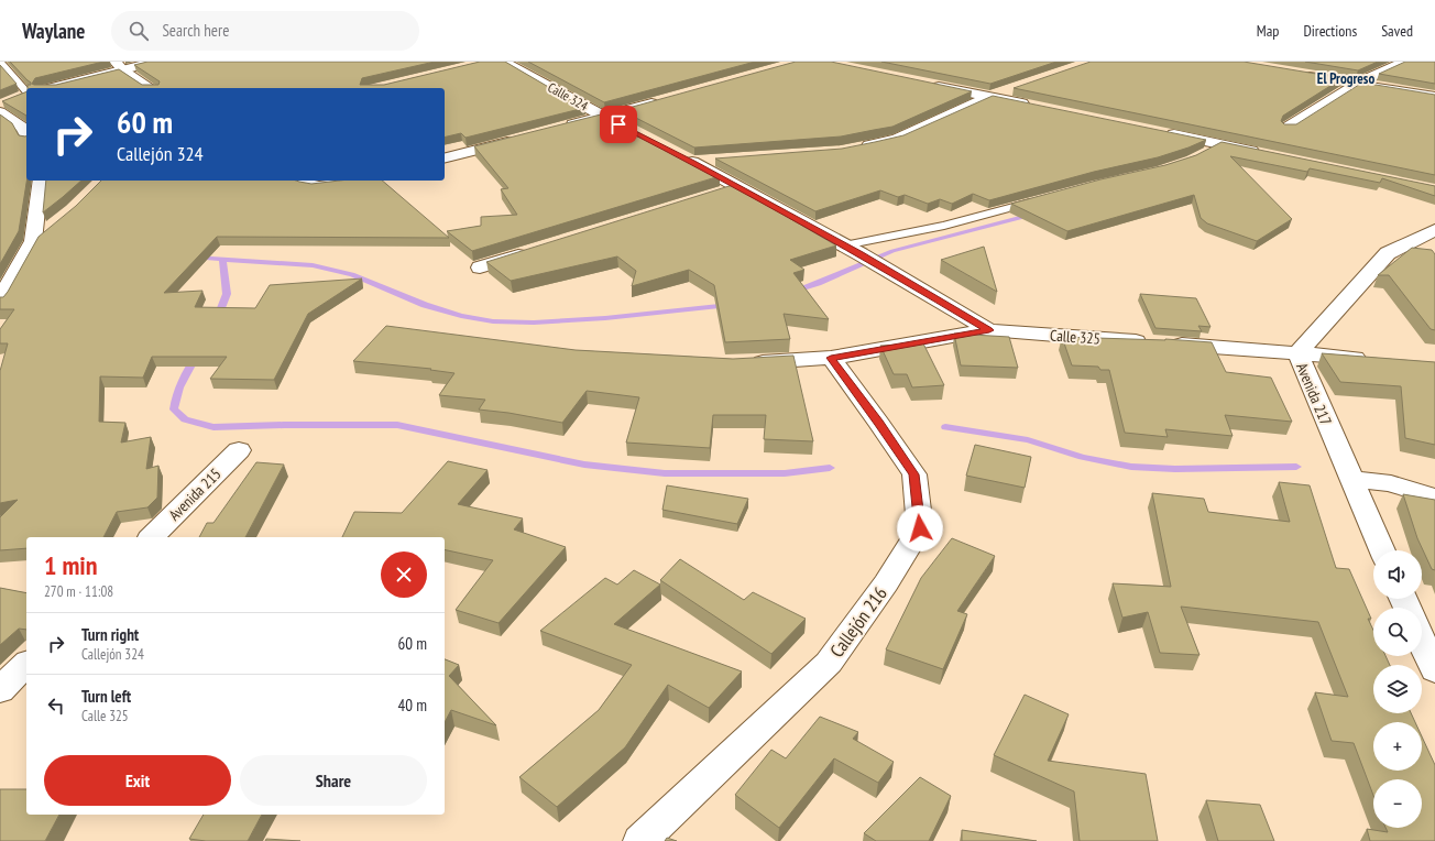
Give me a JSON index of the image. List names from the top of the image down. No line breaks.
{"streets":{"street":["Calle 324","Calle 325","Avenida 217","Avenida 215","Callejón 216"]},"crossings":[["Calle 325","Avenida 217"]],"districts":["El Progreso"],"page":{"header":"Waylane","search":"Search here","nav":["Map","Directions","Saved"],"turn":["60 m","Callejón 324"],"heading":["1 min","270 m · 11:08"],"map_buttons":["+","−"],"list":[{"name":"Turn right","note":"Callejón 324","value":"60 m"},{"name":"Turn left","note":"Calle 325","value":"40 m"}],"buttons":["Exit","Share"]}}
